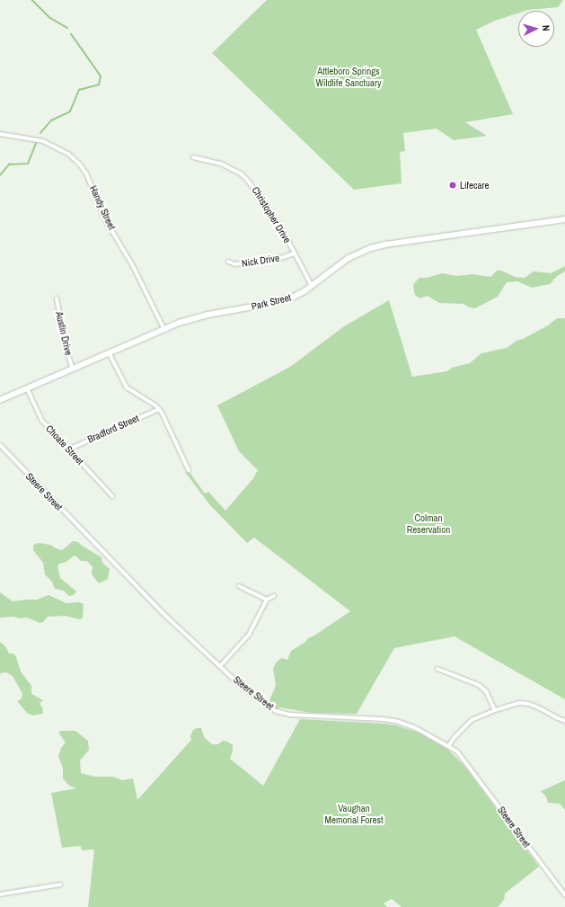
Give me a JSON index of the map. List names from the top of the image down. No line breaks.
{"streets":{"main road":["Park Street"],"street":["Handy Street","Christopher Drive","Nick Drive","Austin Drive","Bradford Street","Choate Street","Steere Street"]},"crossings":[["Handy Street","Park Street"],["Christopher Drive","Nick Drive"],["Christopher Drive","Park Street"],["Park Street","Austin Drive"],["Park Street","Choate Street"],["Bradford Street","Choate Street"]],"parks":["Attleboro Springs Wildlife Sanctuary","Colman Reservation","Vaughan Memorial Forest"],"places":["Lifecare"],"north":"right"}
